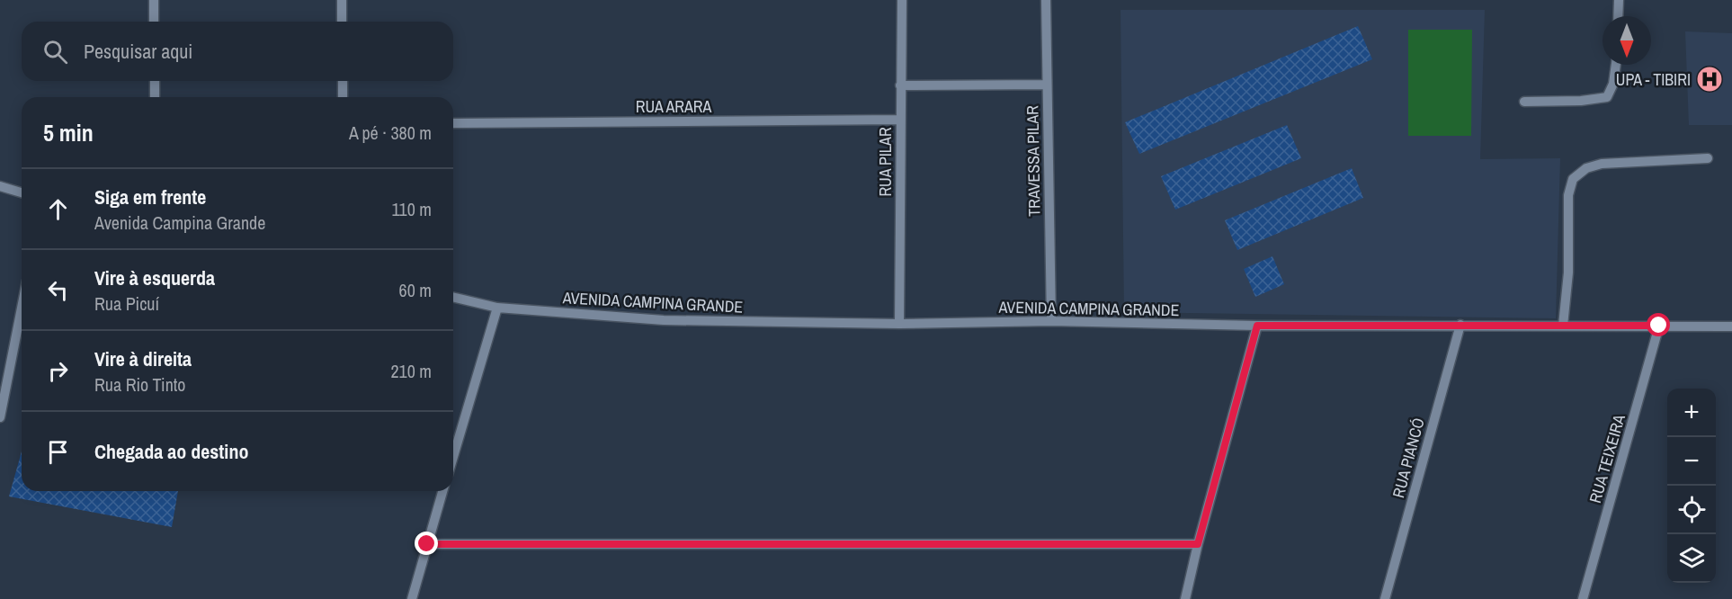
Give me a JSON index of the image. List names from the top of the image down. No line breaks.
{"streets":{"street":["RUA ARARA","TRAVESSA PILAR","RUA PILAR","AVENIDA CAMPINA GRANDE","RUA PIANCÓ","RUA TEIXEIRA"]},"crossings":[["RUA ARARA","RUA PILAR"],["TRAVESSA PILAR","AVENIDA CAMPINA GRANDE"],["RUA PILAR","AVENIDA CAMPINA GRANDE"],["AVENIDA CAMPINA GRANDE","RUA PIANCÓ"],["AVENIDA CAMPINA GRANDE","RUA TEIXEIRA"]],"places":{"hospital":["UPA - TIBIRI"]},"north":"bottom","page":{"search":"Pesquisar aqui","heading":["5 min","A pé · 380 m"],"list":[["Siga em frente","Avenida Campina Grande","110 m"],["Vire à esquerda","Rua Picuí","60 m"],["Vire à direita","Rua Rio Tinto","210 m"],"Chegada ao destino"],"map_buttons":["+","−"]}}
